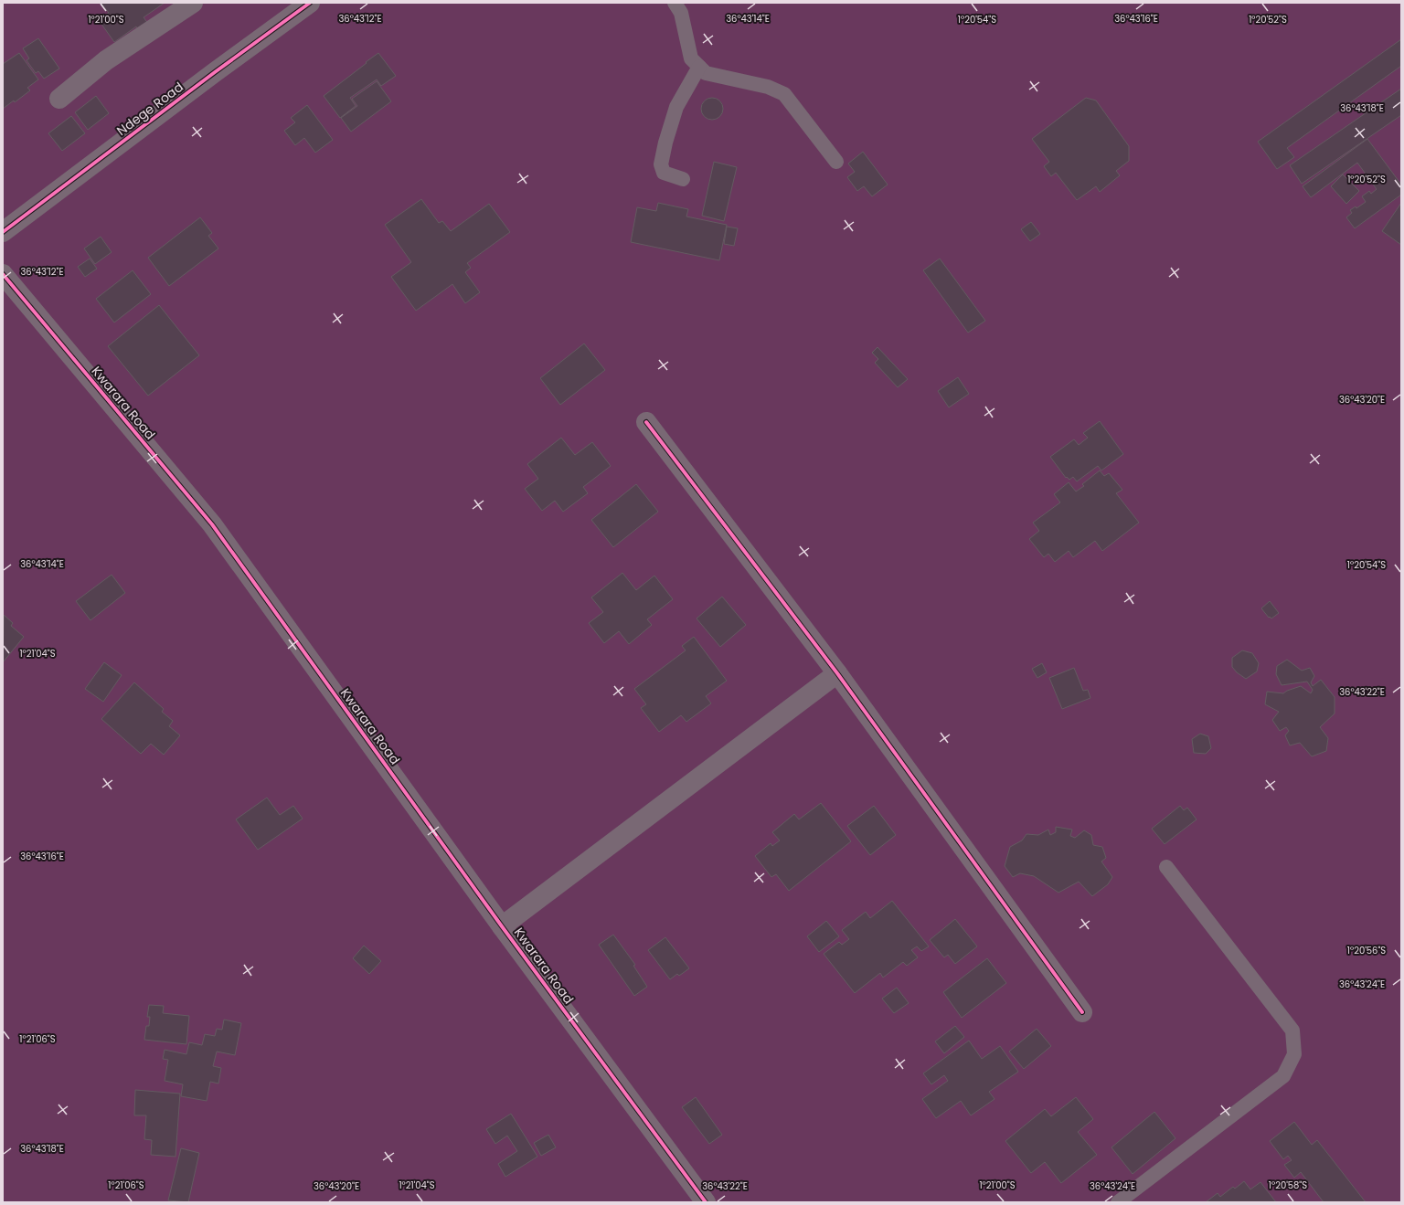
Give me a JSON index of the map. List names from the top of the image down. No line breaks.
{"streets":{"street":["Ndege Road","Kwarara Road"]},"coordinates":["36°43'12\"E","36°43'14\"E","36°43'16\"E","1°21'00\"S","1°20'54\"S","1°20'52\"S","36°43'18\"E","36°43'20\"E","1°21'04\"S","36°43'22\"E","1°20'56\"S","36°43'24\"E","1°21'06\"S","1°20'58\"S"]}
